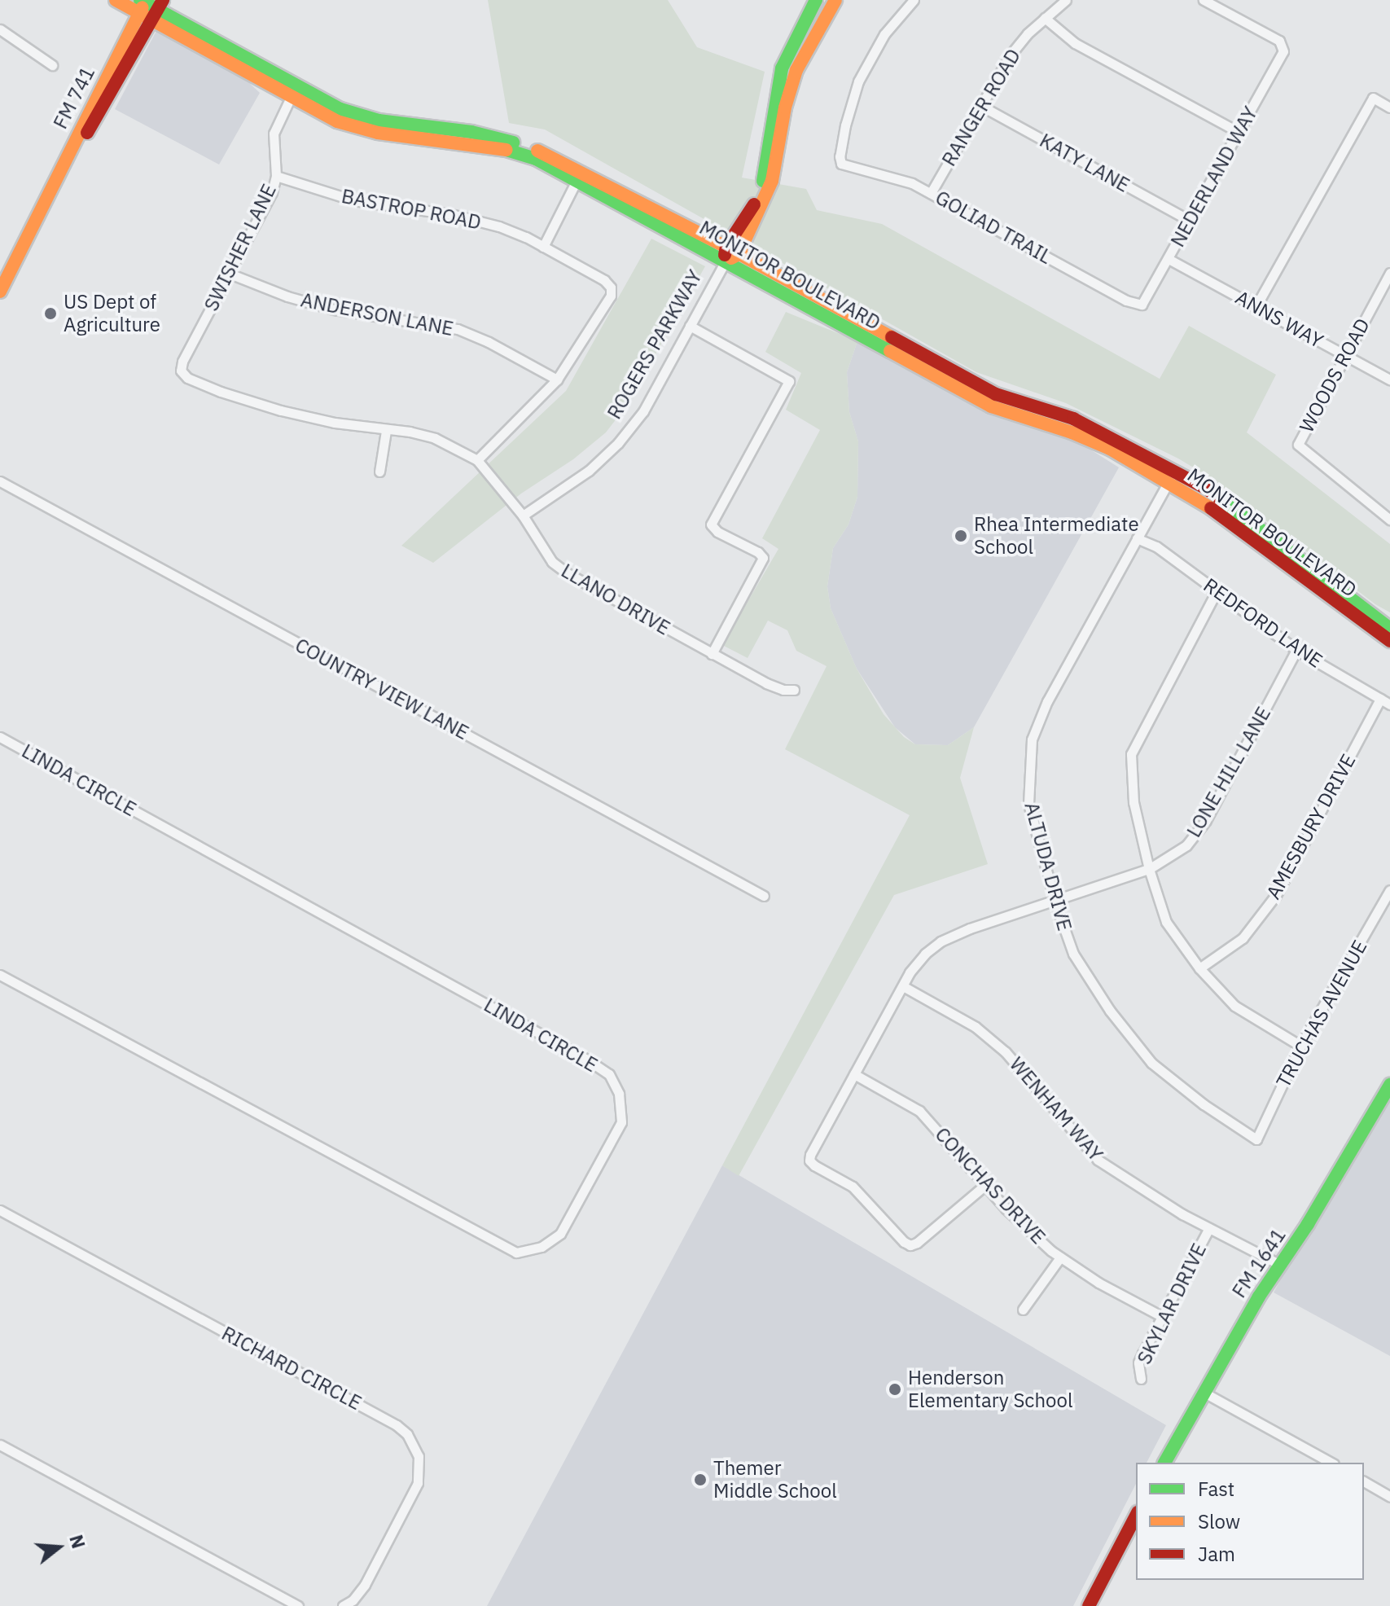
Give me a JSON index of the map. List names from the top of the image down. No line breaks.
{"streets":{"street":["FM 741","RANGER ROAD","KATY LANE","NEDERLAND WAY","BASTROP ROAD","GOLIAD TRAIL","SWISHER LANE","MONITOR BOULEVARD","ANDERSON LANE","ANNS WAY","ROGERS PARKWAY","WOODS ROAD","LLANO DRIVE","REDFORD LANE","COUNTRY VIEW LANE","LONE HILL LANE","LINDA CIRCLE","AMESBURY DRIVE","ALTUDA DRIVE","TRUCHAS AVENUE","WENHAM WAY","CONCHAS DRIVE","FM 1641","SKYLAR DRIVE","RICHARD CIRCLE"]},"crossings":[["FM 741","MONITOR BOULEVARD"],["RANGER ROAD","KATY LANE"],["RANGER ROAD","GOLIAD TRAIL"],["KATY LANE","NEDERLAND WAY"],["NEDERLAND WAY","GOLIAD TRAIL"],["NEDERLAND WAY","ANNS WAY"],["BASTROP ROAD","SWISHER LANE"],["BASTROP ROAD","ANDERSON LANE"],["SWISHER LANE","MONITOR BOULEVARD"],["SWISHER LANE","ANDERSON LANE"],["SWISHER LANE","LLANO DRIVE"],["MONITOR BOULEVARD","ROGERS PARKWAY"],["MONITOR BOULEVARD","ALTUDA DRIVE"],["ANNS WAY","WOODS ROAD"],["ROGERS PARKWAY","LLANO DRIVE"],["REDFORD LANE","LONE HILL LANE"],["REDFORD LANE","AMESBURY DRIVE"],["REDFORD LANE","ALTUDA DRIVE"],["LONE HILL LANE","ALTUDA DRIVE"],["LONE HILL LANE","WENHAM WAY"],["LONE HILL LANE","CONCHAS DRIVE"],["ALTUDA DRIVE","TRUCHAS AVENUE"],["WENHAM WAY","FM 1641"],["WENHAM WAY","SKYLAR DRIVE"],["CONCHAS DRIVE","SKYLAR DRIVE"]],"places":["US Dept of Agriculture","Rhea Intermediate School","Henderson Elementary School","Themer Middle School"],"legend":["Fast","Slow","Jam"],"north":"right"}
